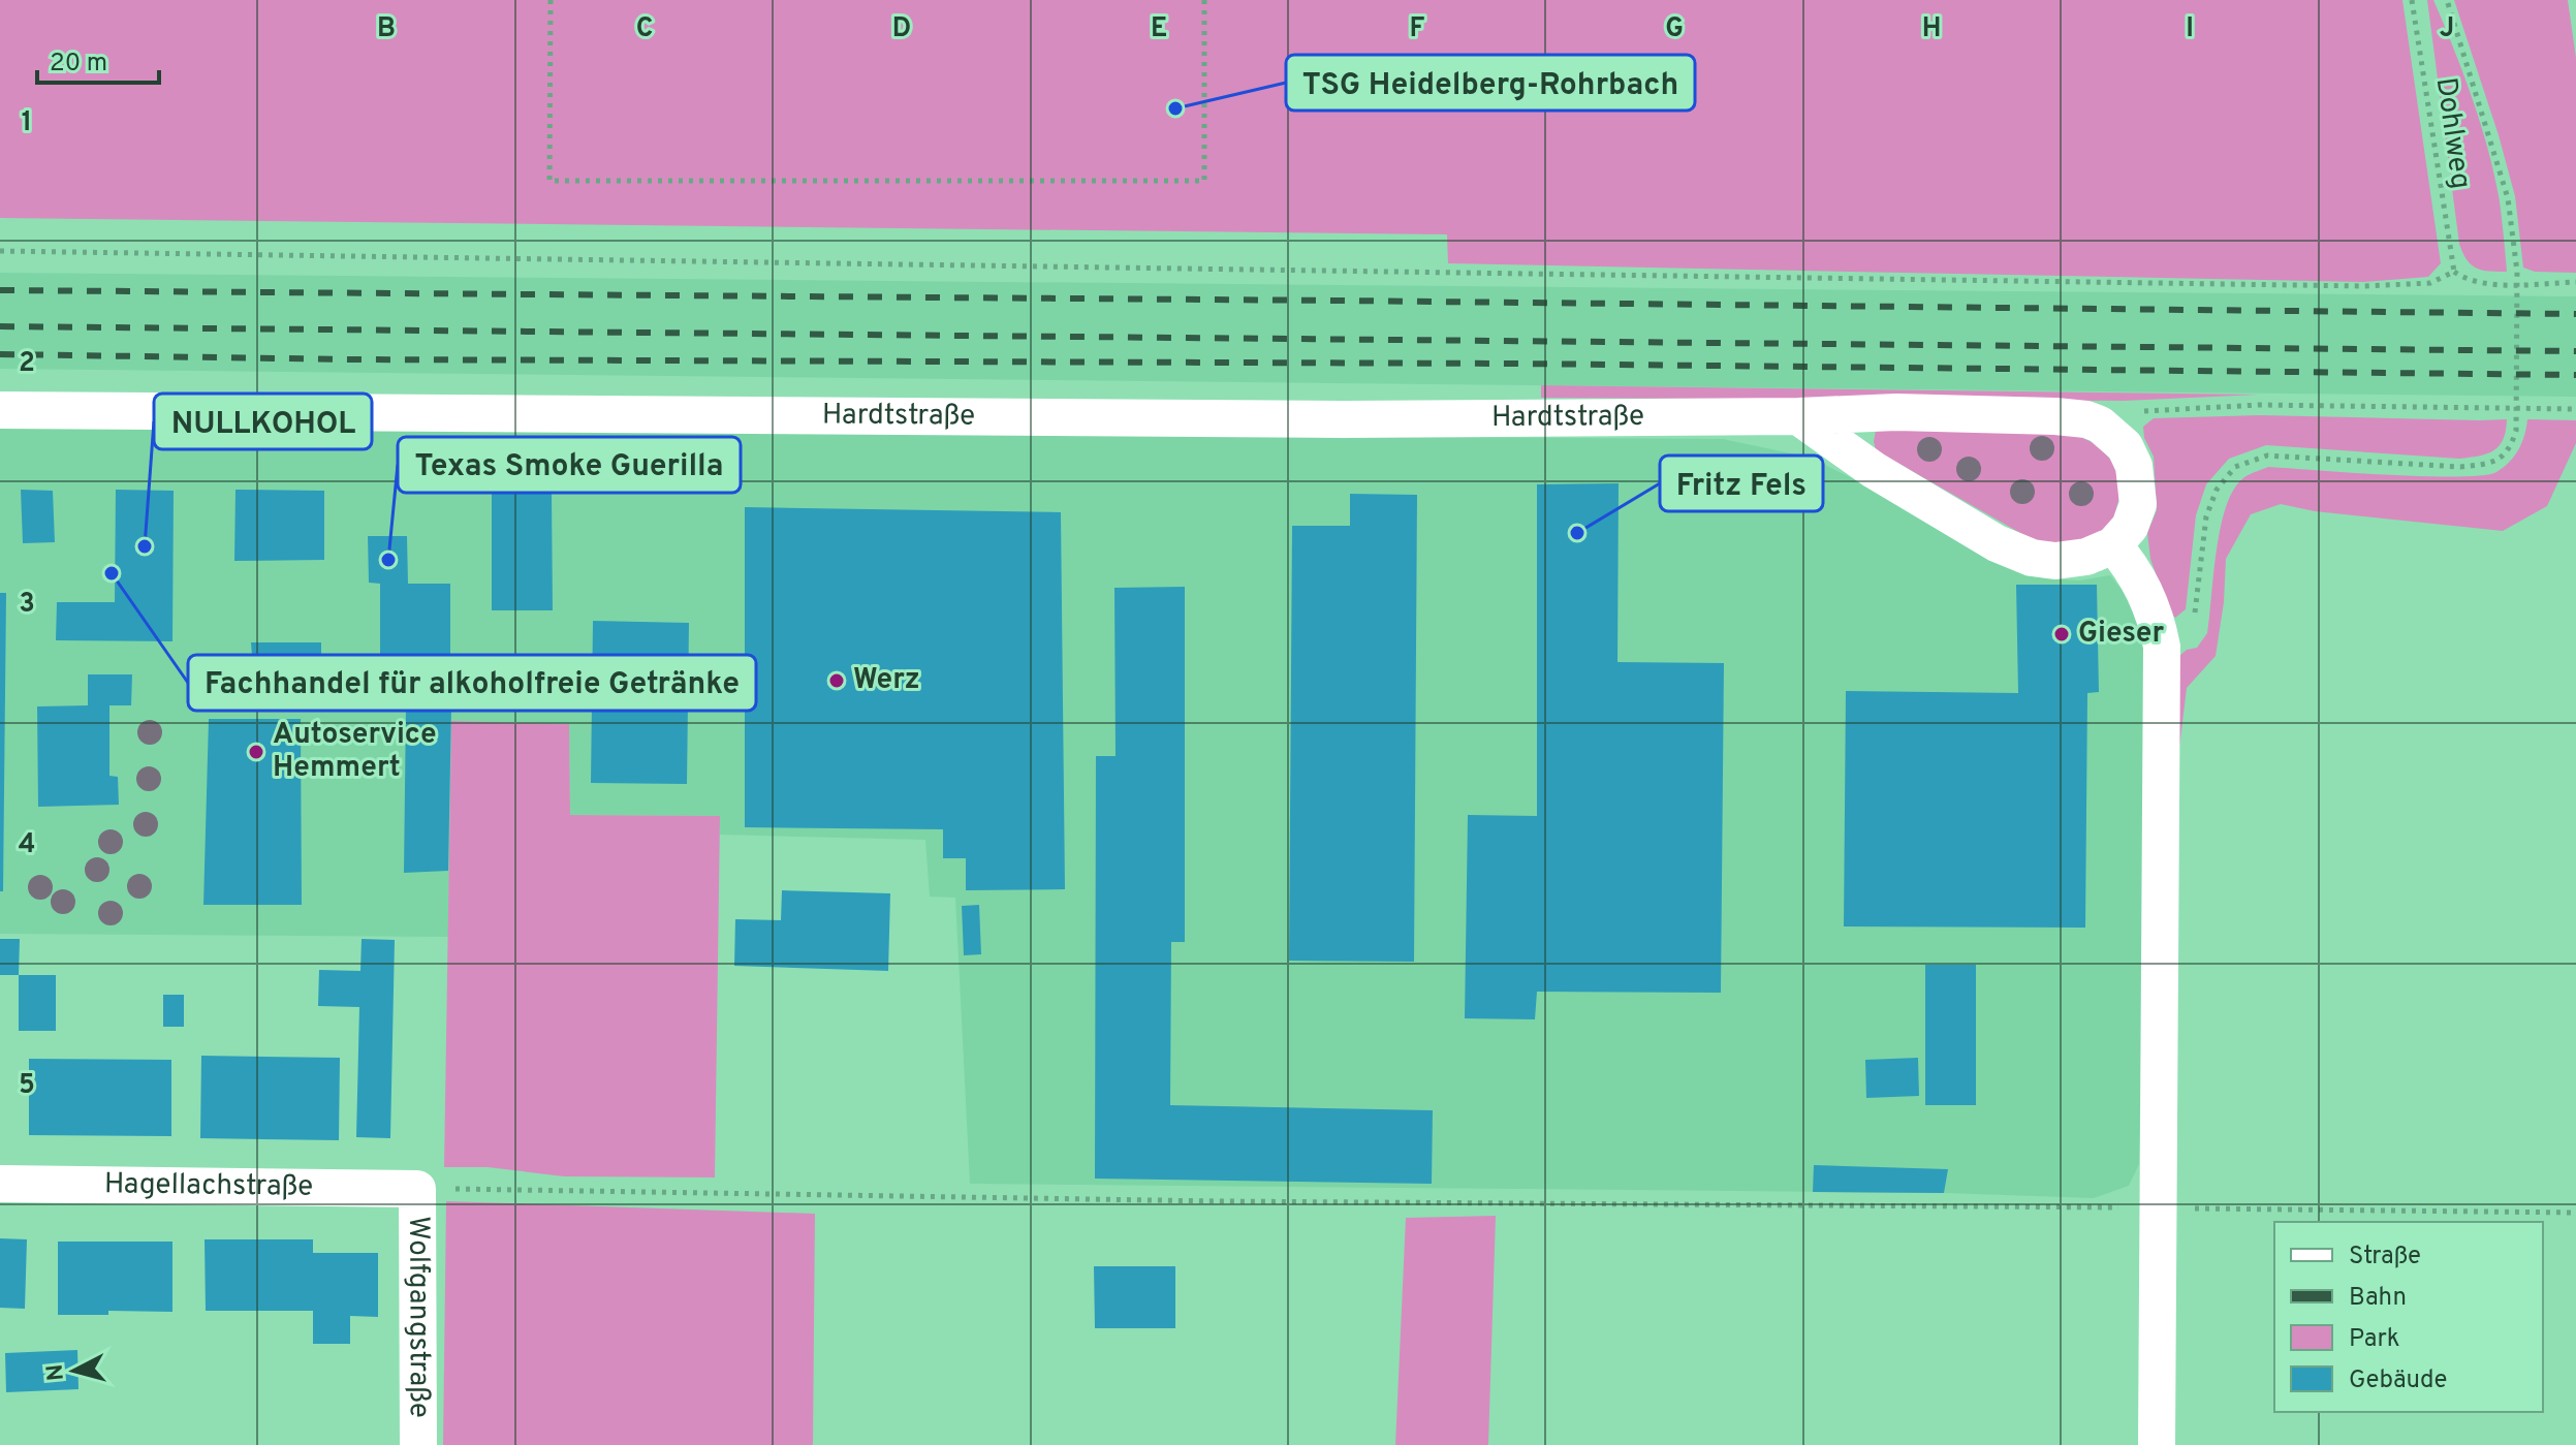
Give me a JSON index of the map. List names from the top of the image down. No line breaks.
{"streets":{"street":["Hardtstraße","Hagellachstraße","Wolfgangstraße"],"path":["Dohlweg"]},"crossings":[["Hagellachstraße","Wolfgangstraße"]],"places":["TSG Heidelberg-Rohrbach","Fritz Fels","NULLKOHOL","Texas Smoke Guerilla","Fachhandel für alkoholfreie Getränke","Gieser","Werz","Autoservice Hemmert"],"legend":["Straße","Bahn","Park","Gebäude"],"scale_bar":"20 m","north":"left","grid":{"columns":["B","C","D","E","F","G","H","I","J"],"rows":["1","2","3","4","5"]}}
